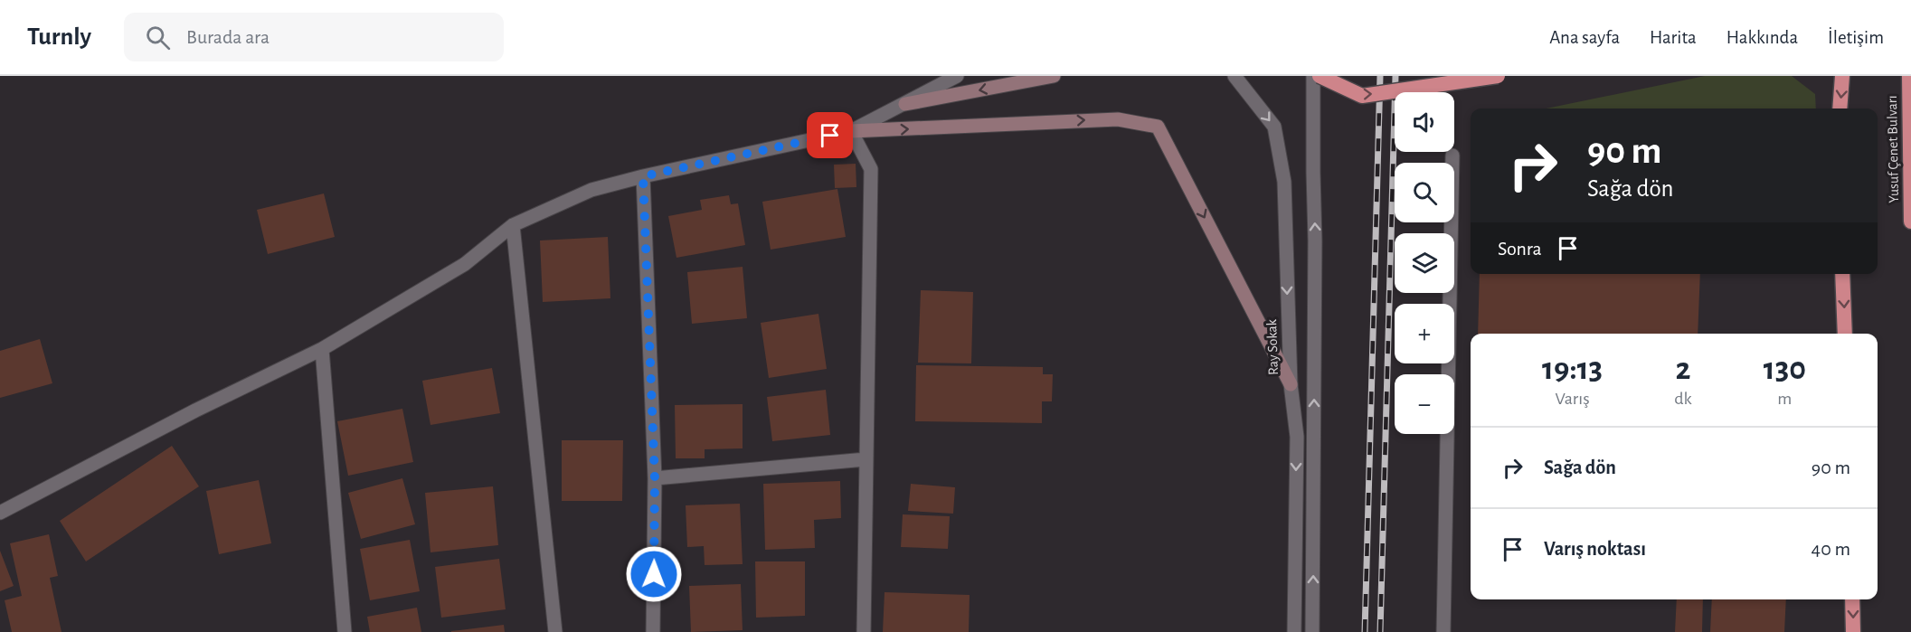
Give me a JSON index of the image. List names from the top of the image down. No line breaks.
{"streets":{"highway":["Yusuf Çenet Bulvarı"],"street":["Ray Sokak"]},"page":{"header":"Turnly","search":"Burada ara","nav":["Ana sayfa","Harita","Hakkında","İletişim"],"map_buttons":["+","−"],"turn":["90 m","Sağa dön"],"then":"Sonra","eta":["19:13","Varış","2","dk","130","m"],"list":[{"name":"Sağa dön","value":"90 m"},{"name":"Varış noktası","value":"40 m"}]}}
